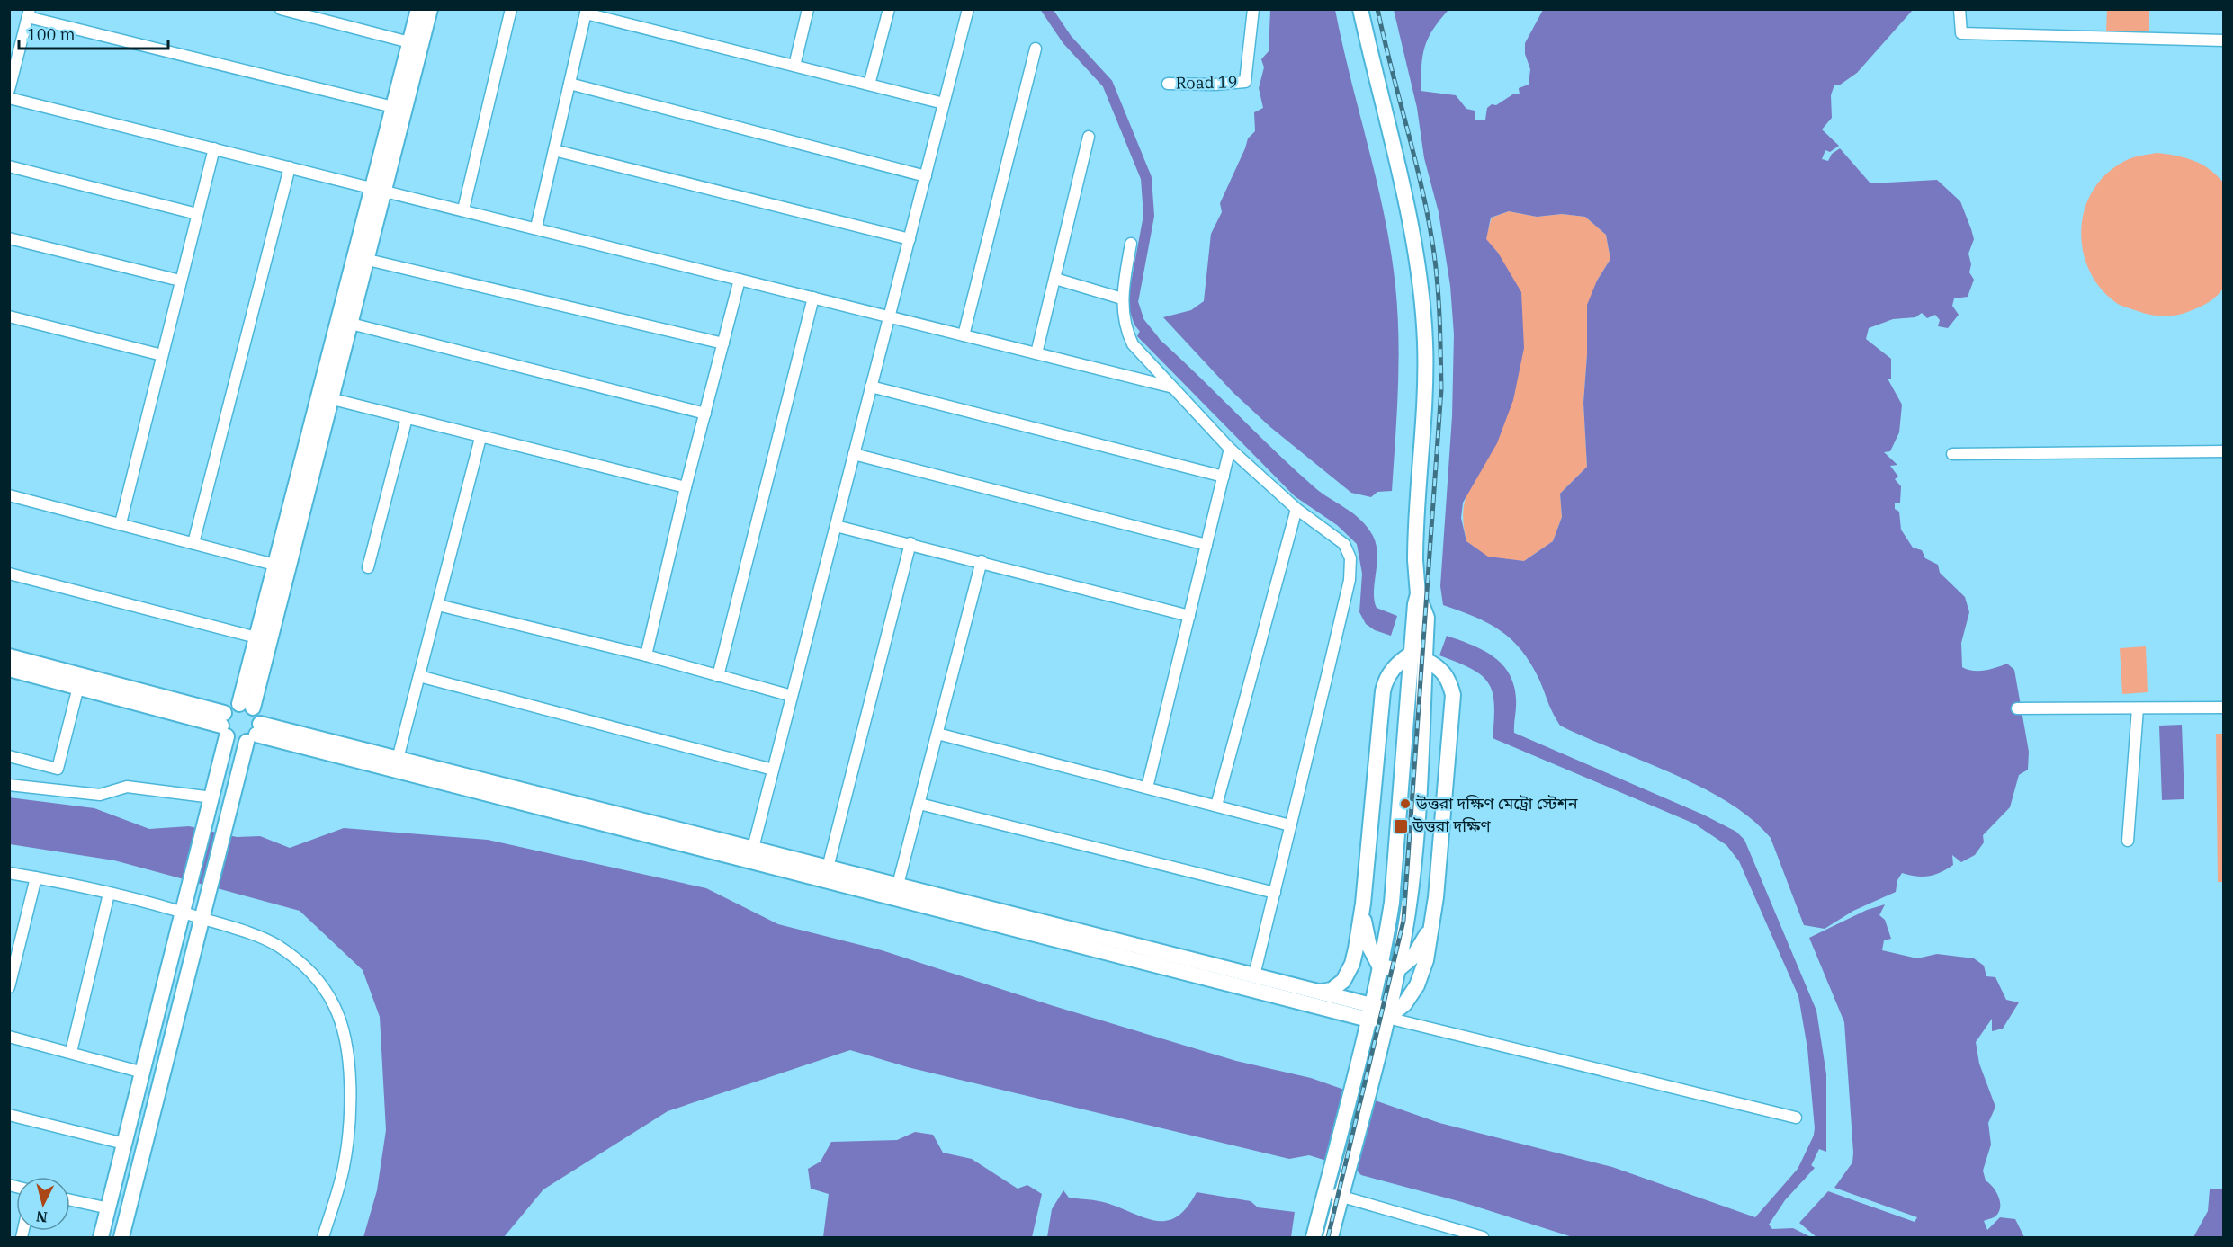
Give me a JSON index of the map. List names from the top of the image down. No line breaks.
{"streets":{"street":["Road 19"]},"places":{"other":["উত্তরা দক্ষিণ মেট্রো স্টেশন"],"transit":["উত্তরা দক্ষিণ"]},"scale_bar":"100 m","north":"bottom"}
